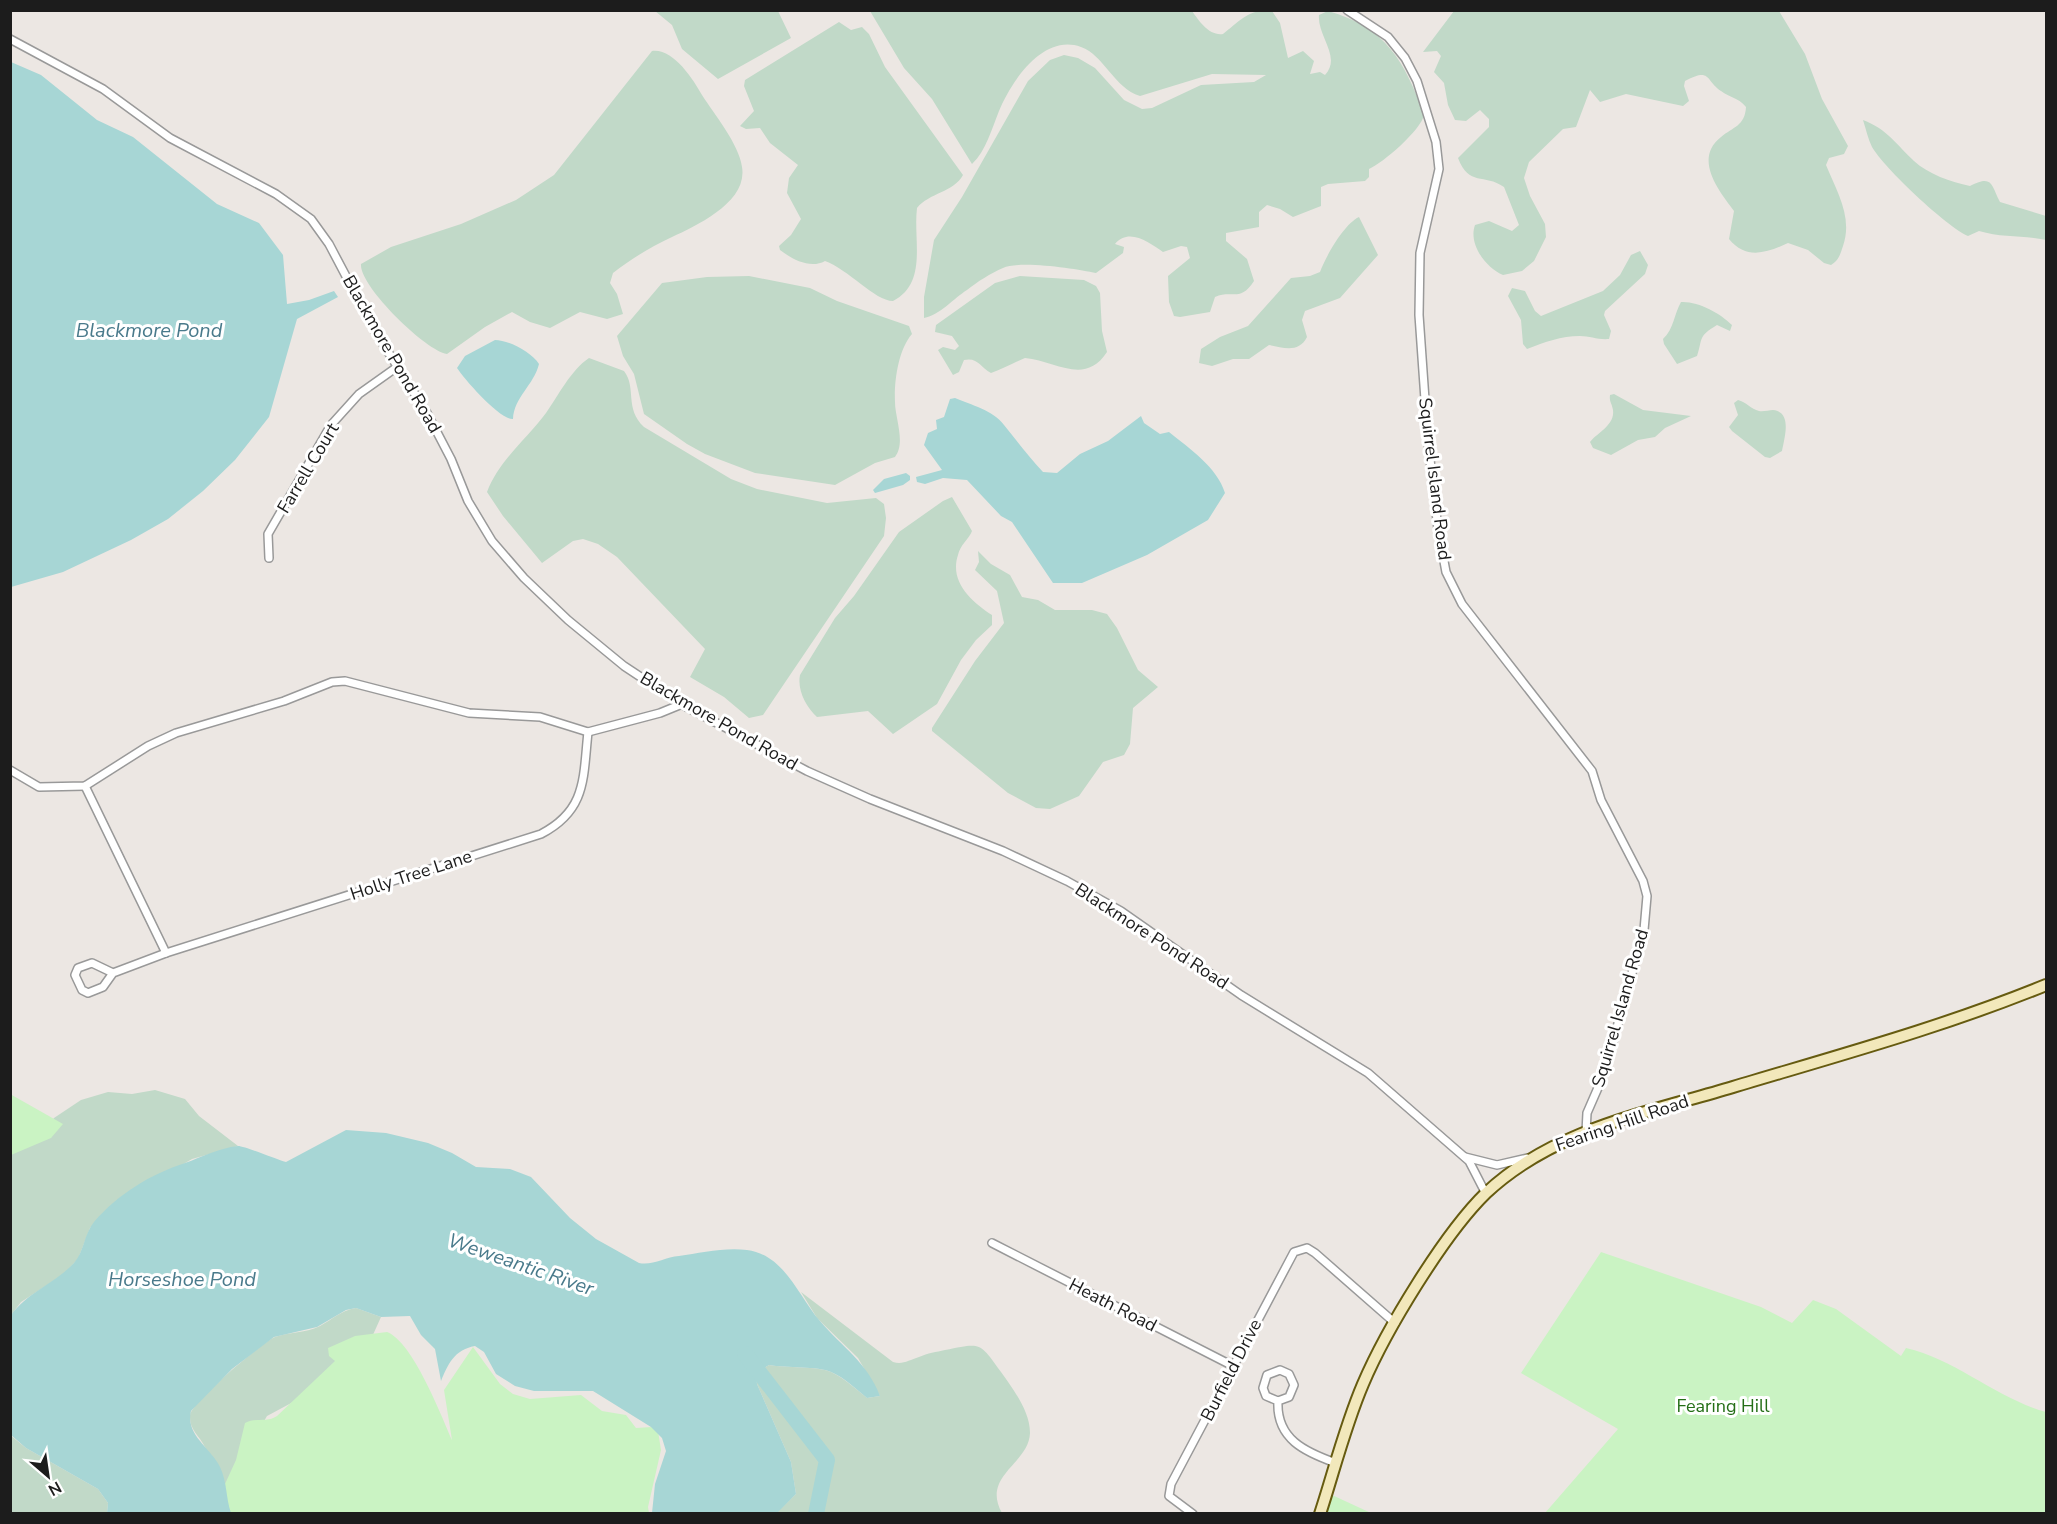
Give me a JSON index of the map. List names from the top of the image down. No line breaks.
{"streets":{"main road":["Fearing Hill Road"],"street":["Blackmore Pond Road","Farrell Court","Squirrel Island Road","Holly Tree Lane","Heath Road","Burfield Drive"]},"crossings":[["Blackmore Pond Road","Farrell Court"],["Blackmore Pond Road","Fearing Hill Road"],["Squirrel Island Road","Fearing Hill Road"],["Fearing Hill Road","Burfield Drive"],["Heath Road","Burfield Drive"]],"water":["Blackmore Pond","Weweantic River","Horseshoe Pond"],"parks":["Fearing Hill"],"north":"bottom right"}
